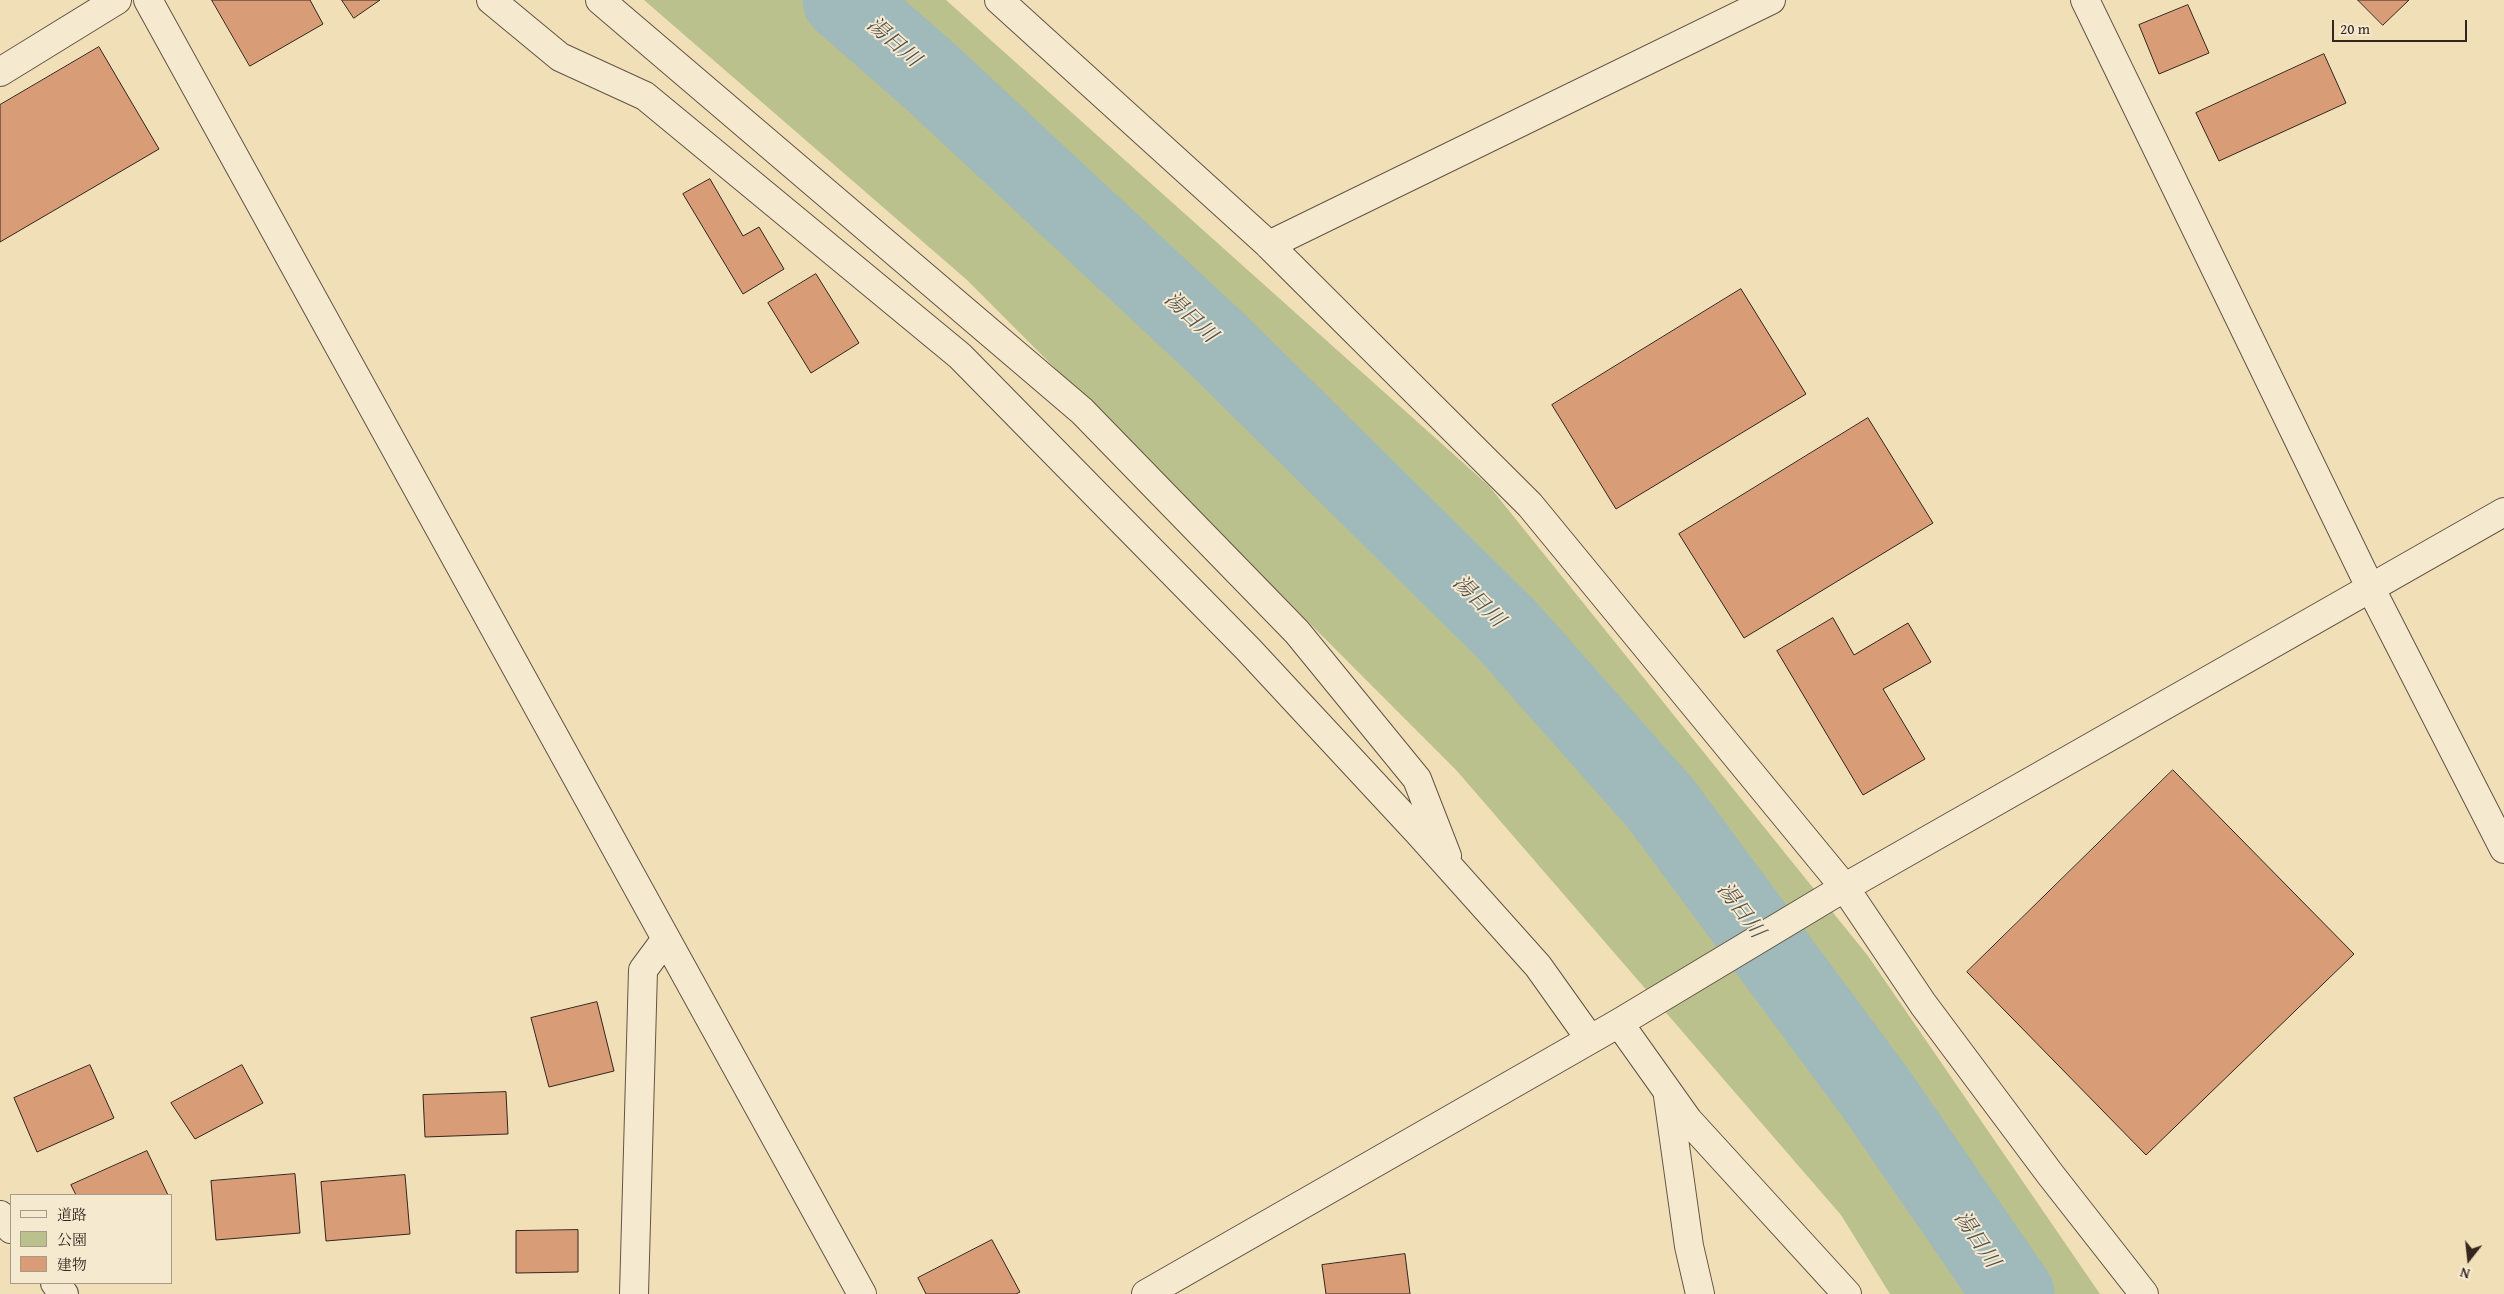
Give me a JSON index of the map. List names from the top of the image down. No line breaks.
{"water":["湯日川"],"legend":["道路","公園","建物"],"scale_bar":"20 m","north":"bottom"}
